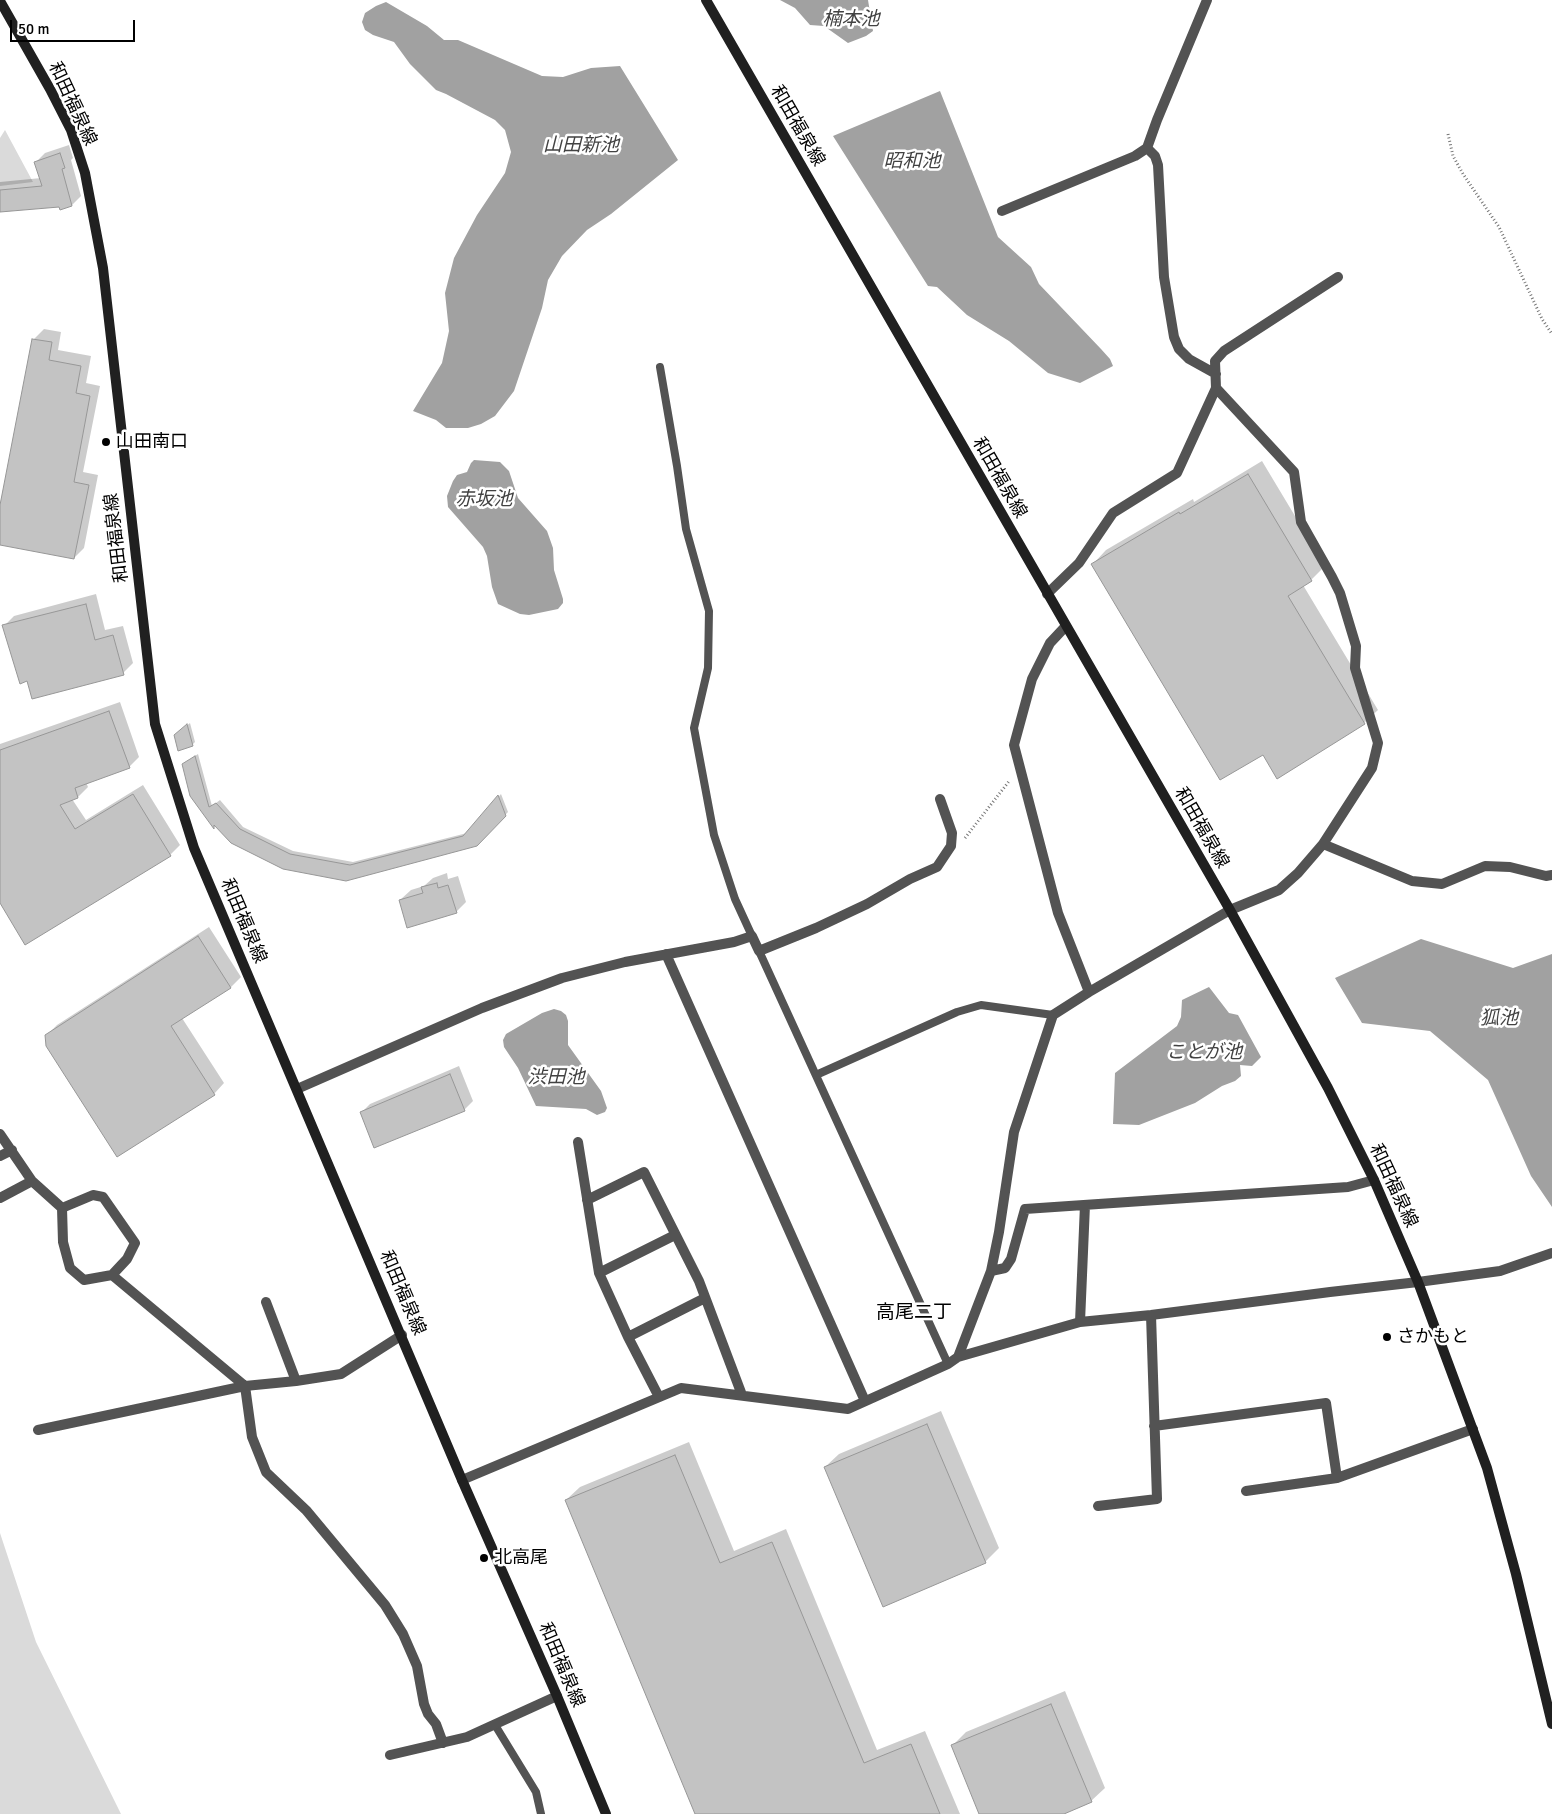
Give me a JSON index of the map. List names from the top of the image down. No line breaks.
{"streets":{"main road":["和田福泉線"]},"districts":["高尾二丁"],"water":["楠本池","山田新池","昭和池","赤坂池","狐池","ことが池","渋田池"],"places":["山田南口","さかもと","北高尾"],"scale_bar":"50 m"}
